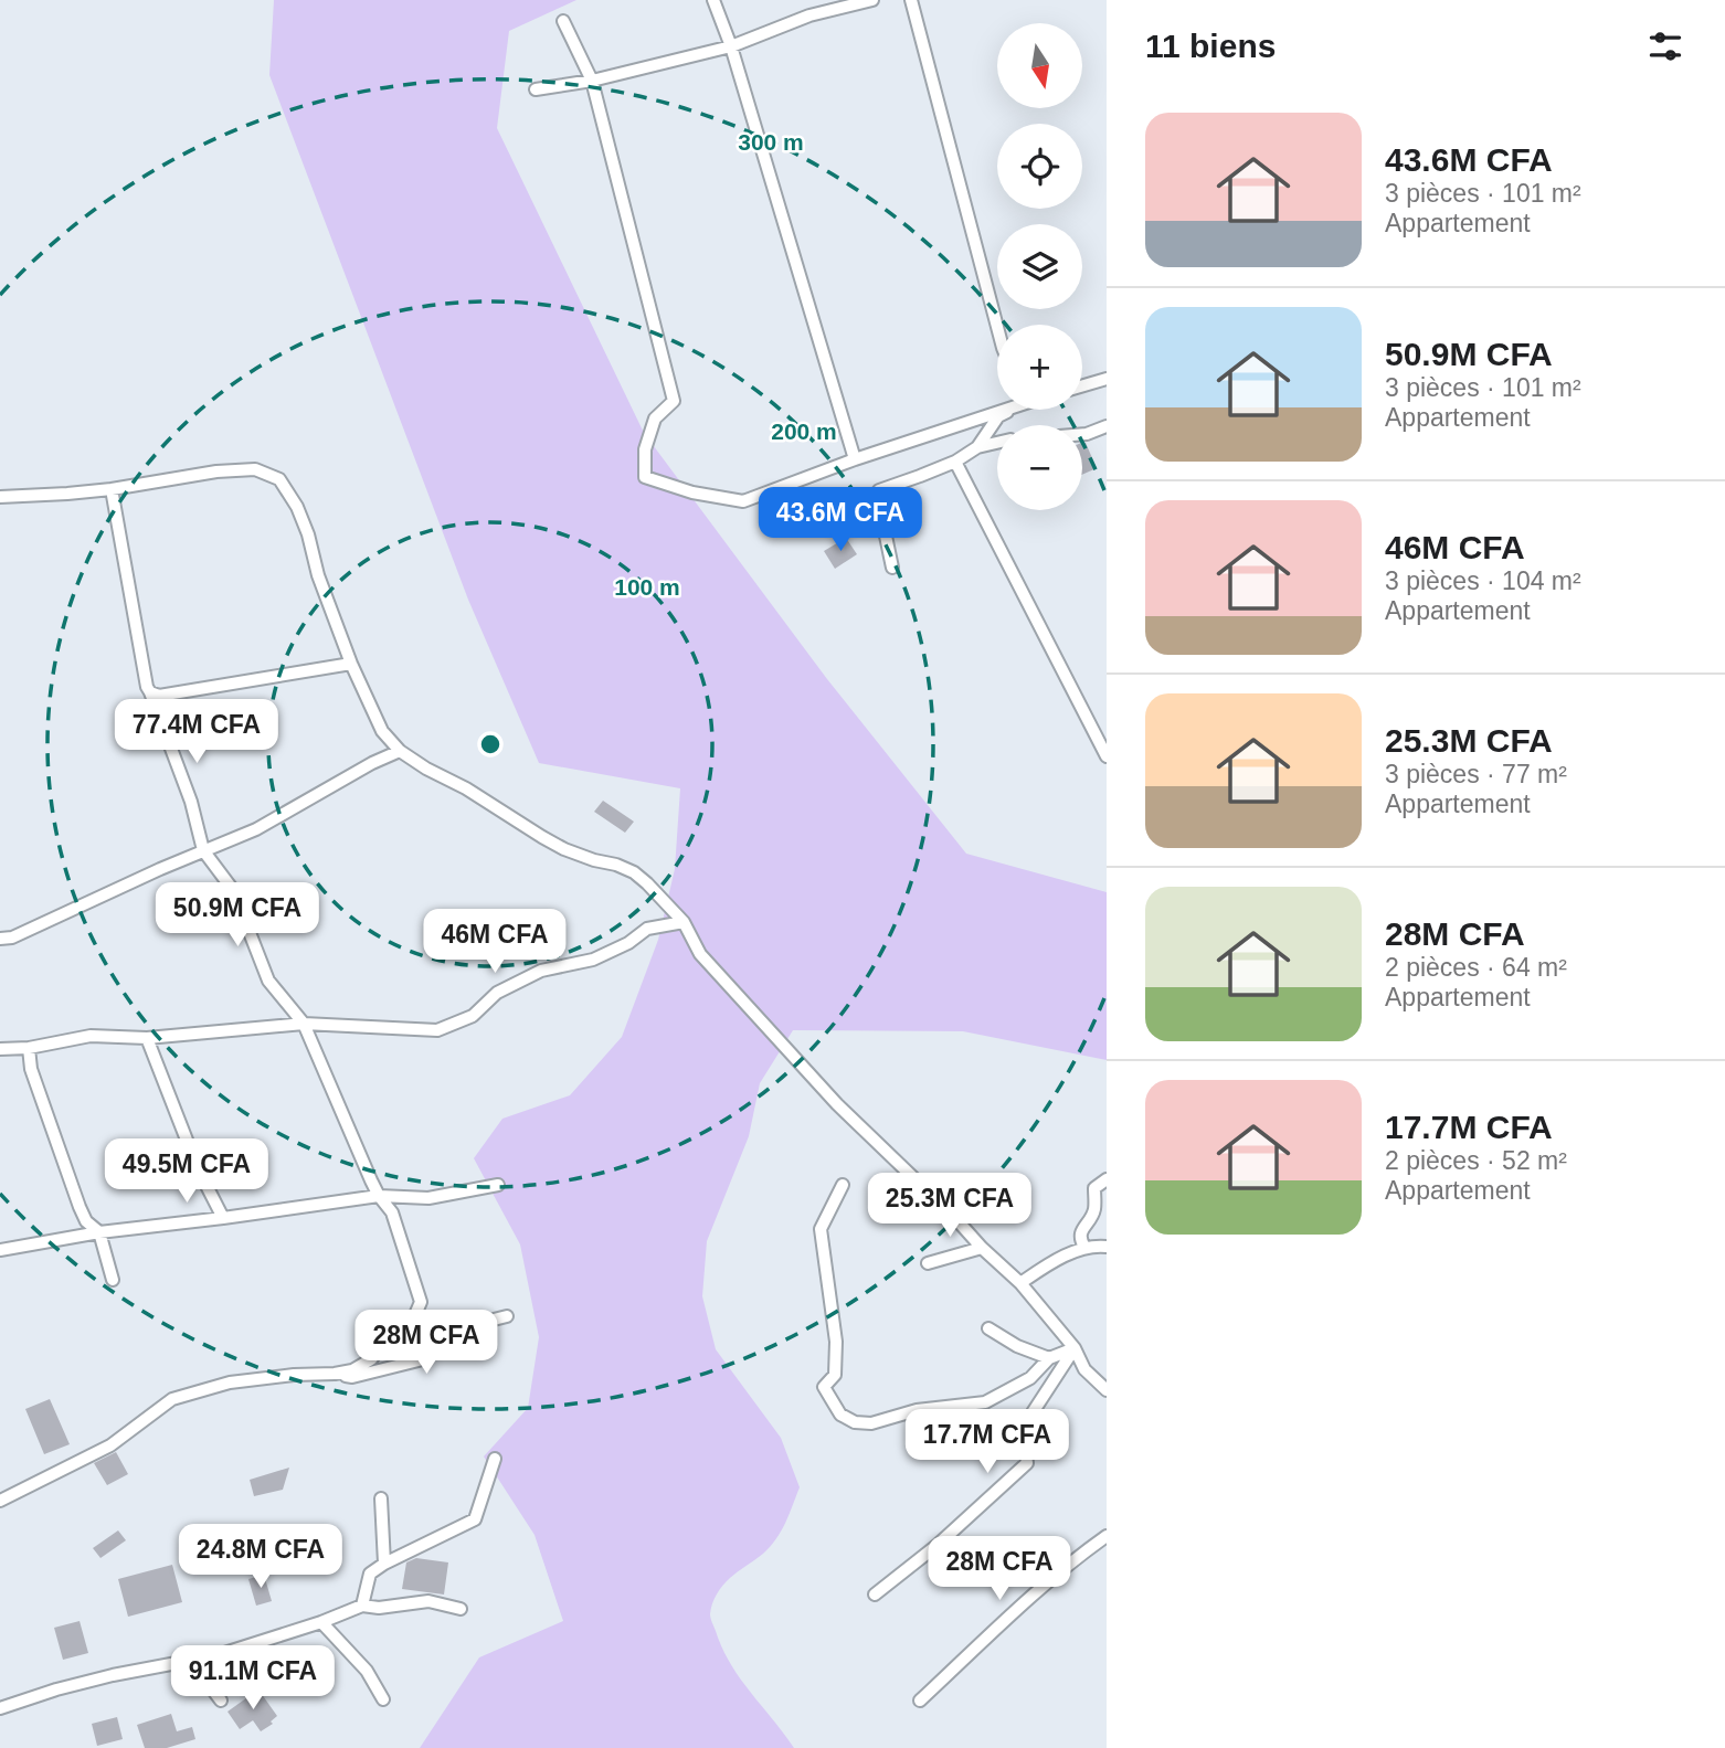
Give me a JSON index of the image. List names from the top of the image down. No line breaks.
{"north":"bottom","page":{"heading":"11 biens","map_buttons":["+","−"],"list":[{"name":"43.6M CFA","note":"3 pièces · 101 m² · Appartement"},{"name":"50.9M CFA","note":"3 pièces · 101 m² · Appartement"},{"name":"46M CFA","note":"3 pièces · 104 m² · Appartement"},{"name":"25.3M CFA","note":"3 pièces · 77 m² · Appartement"},{"name":"28M CFA","note":"2 pièces · 64 m² · Appartement"},{"name":"17.7M CFA","note":"2 pièces · 52 m² · Appartement"}],"price":["43.6M CFA","77.4M CFA","50.9M CFA","46M CFA","49.5M CFA","25.3M CFA","28M CFA","17.7M CFA","24.8M CFA","28M CFA","91.1M CFA"]},"rings":["300 m","200 m","100 m"]}
